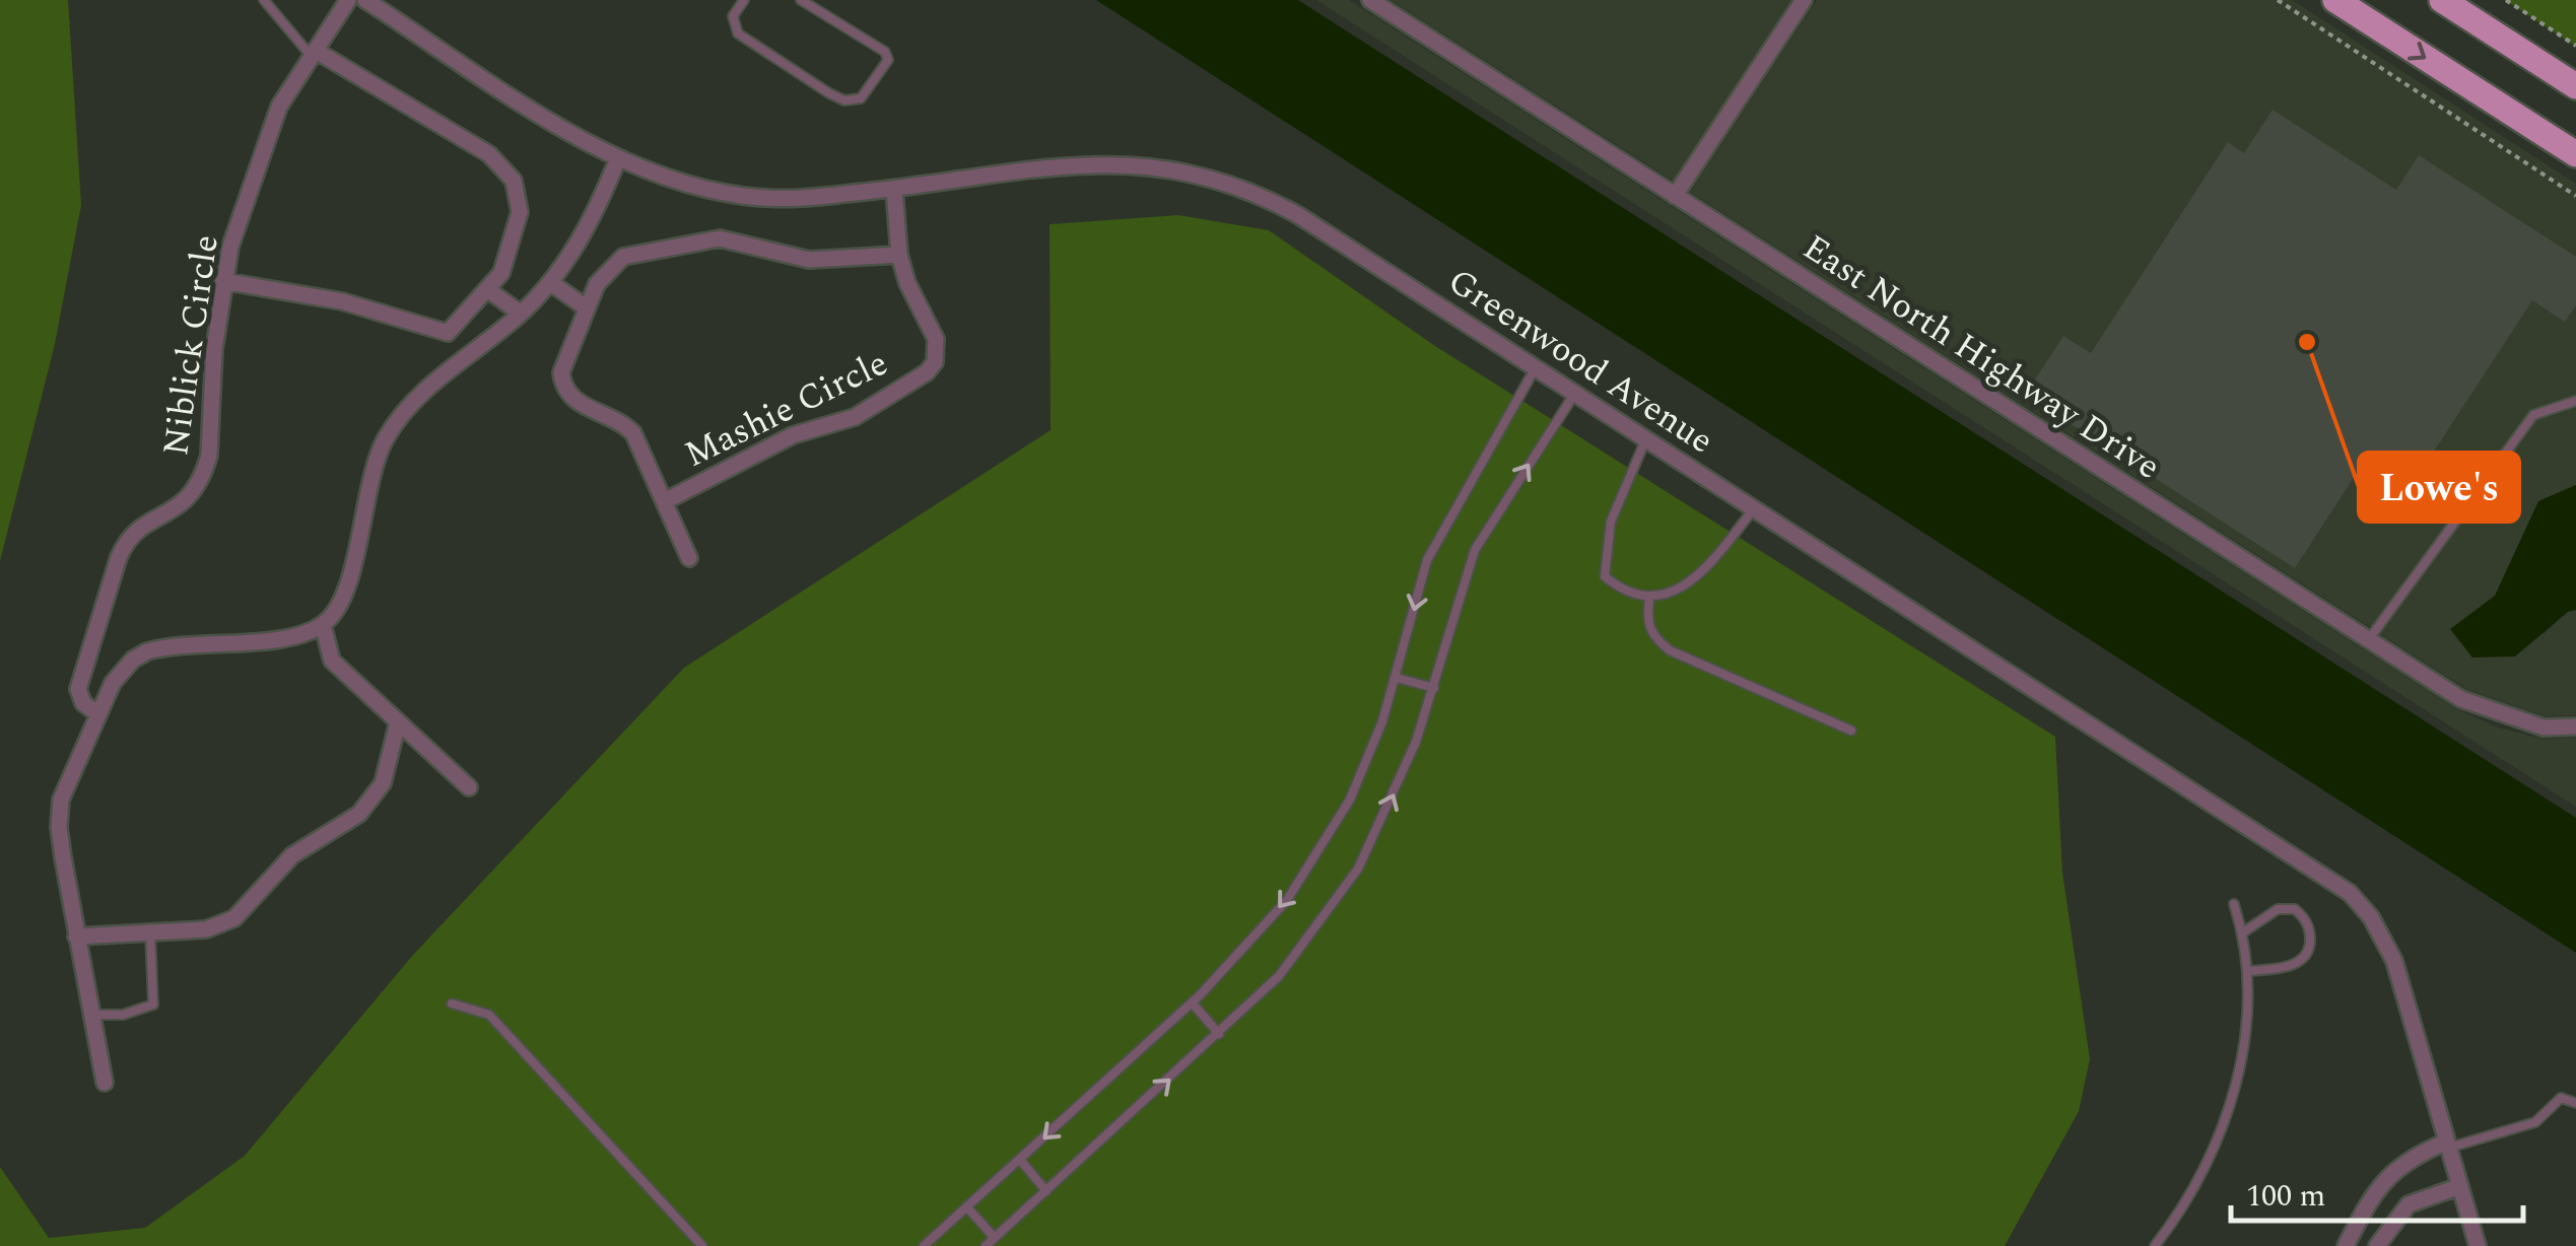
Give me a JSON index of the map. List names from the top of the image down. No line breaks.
{"streets":{"street":["Niblick Circle","East North Highway Drive","Greenwood Avenue","Mashie Circle"]},"crossings":[["Greenwood Avenue","Mashie Circle"]],"places":["Lowe's"],"scale_bar":"100 m"}
